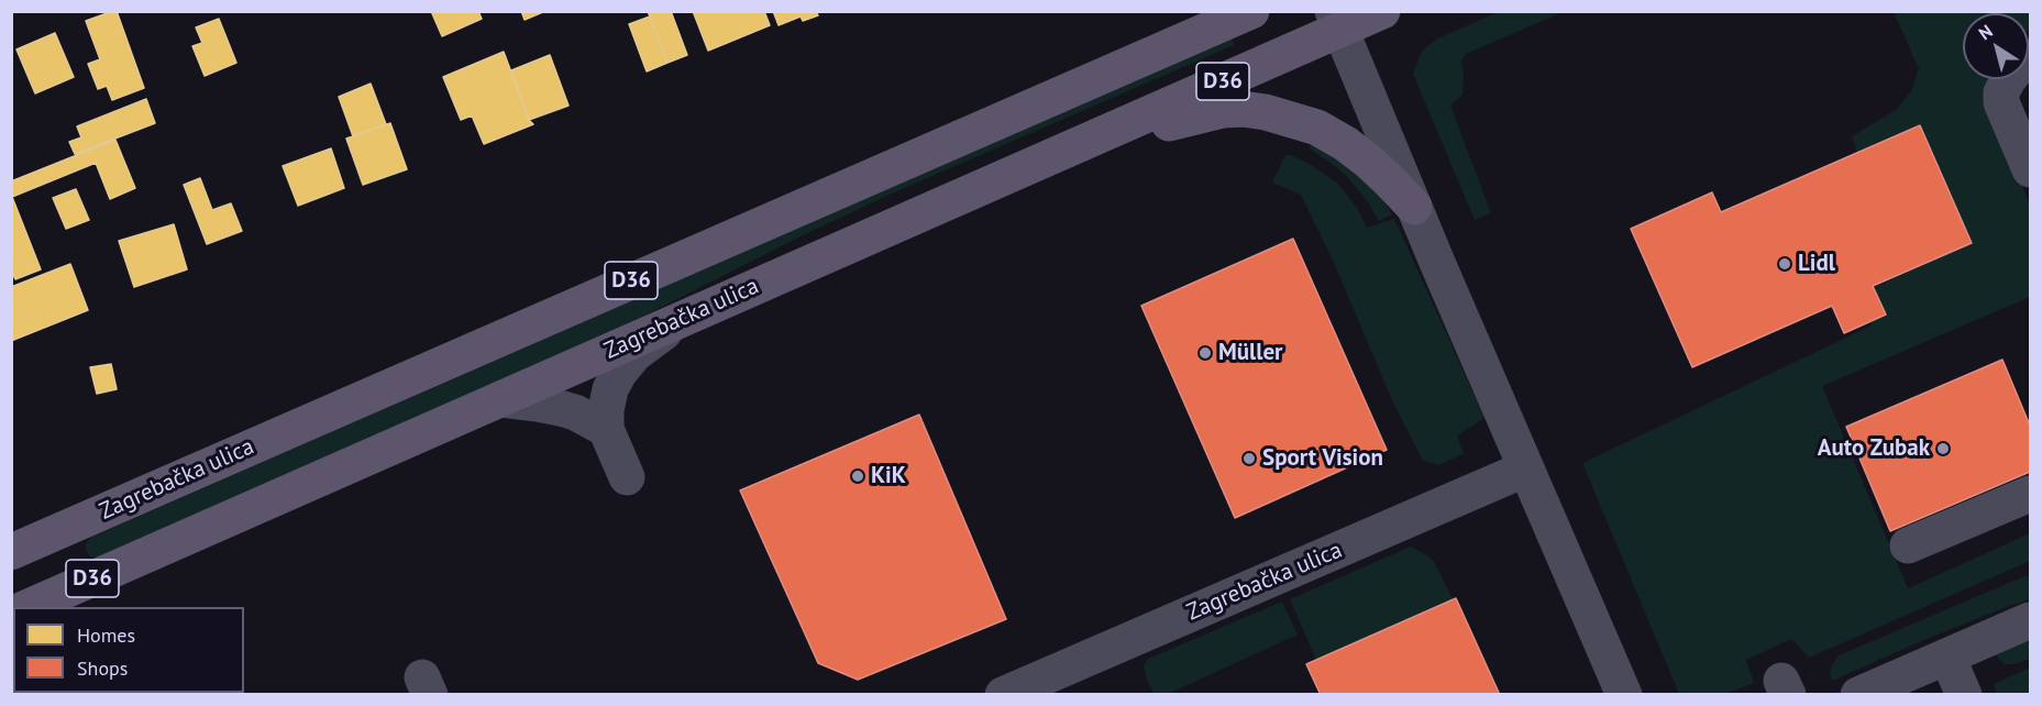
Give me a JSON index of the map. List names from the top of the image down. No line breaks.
{"streets":{"main road":["D36","Zagrebačka ulica"]},"places":["Lidl","Müller","Auto Zubak","Sport Vision","KiK"],"legend":["Homes","Shops"],"north":"top left"}
